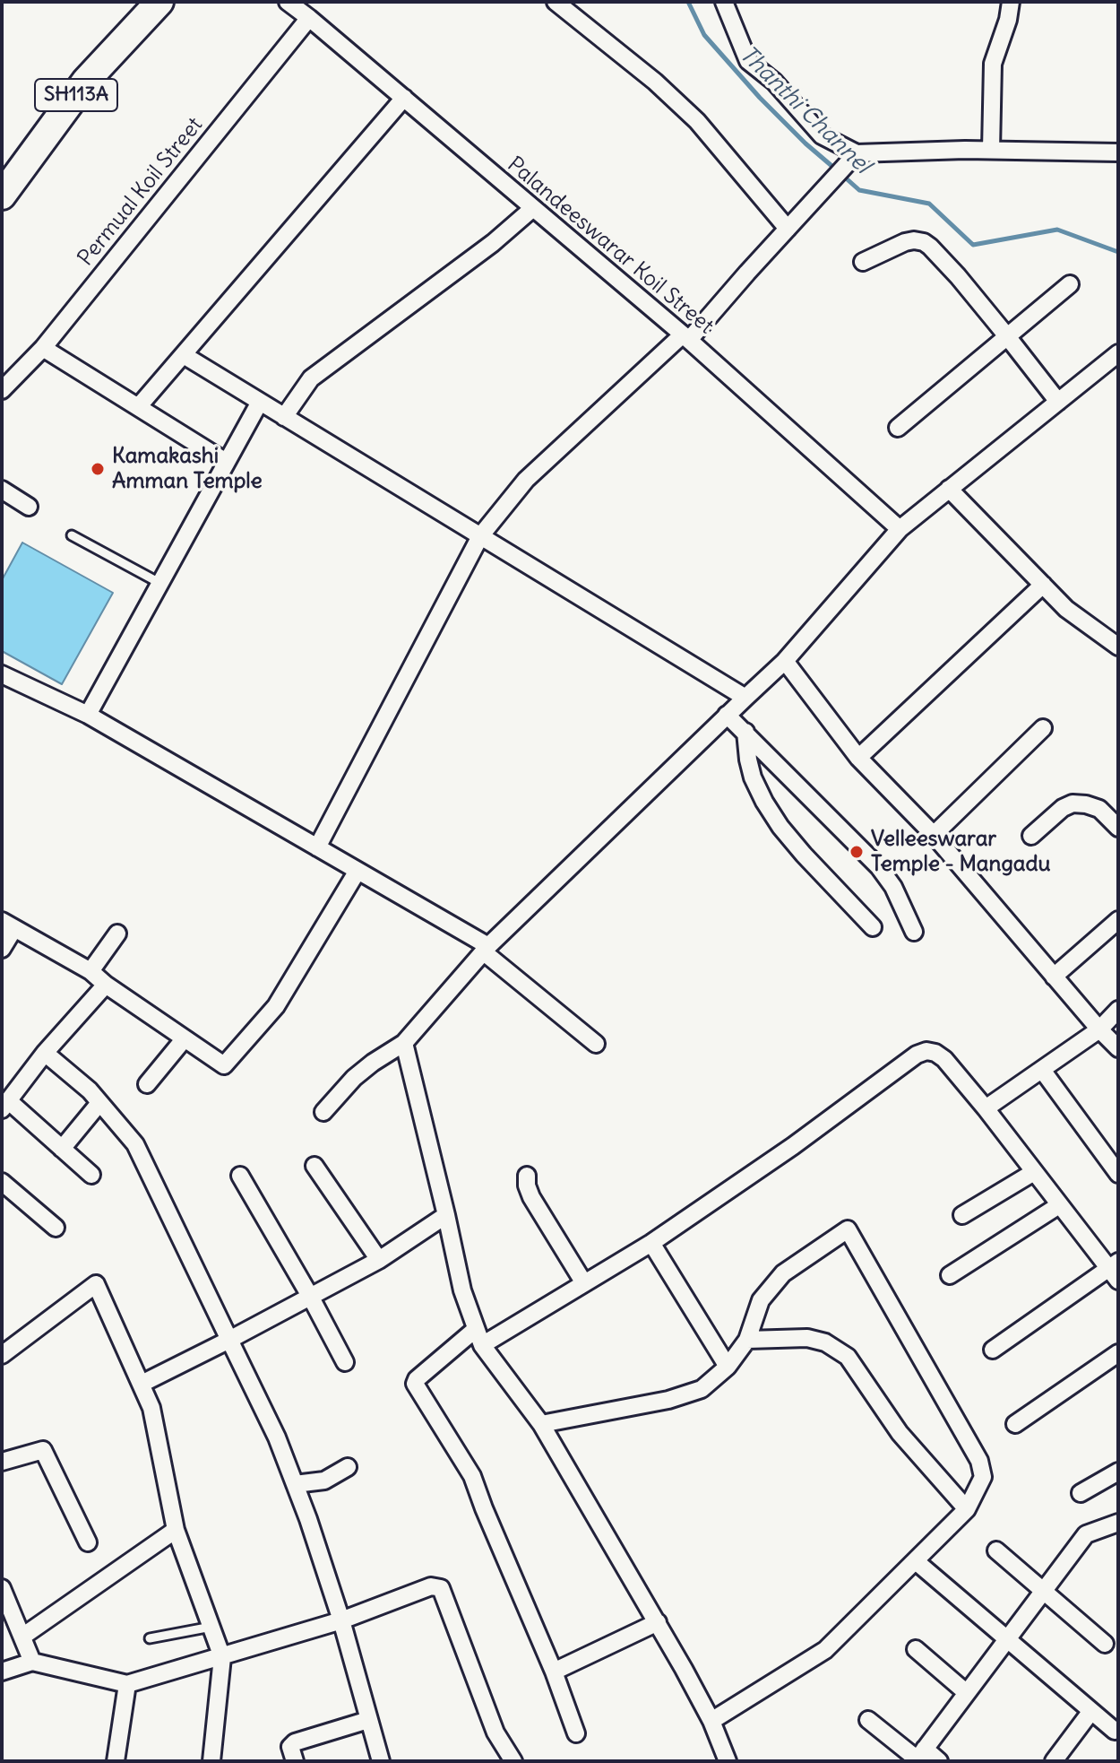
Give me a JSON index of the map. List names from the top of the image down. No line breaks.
{"streets":{"main road":["SH113A"],"street":["Permual Koil Street","Palandeeswarar Koil Street"]},"crossings":[["Permual Koil Street","Palandeeswarar Koil Street"]],"water":["Thanthi Channel"],"places":["Kamakashi Amman Temple","Velleeswarar Temple - Mangadu"]}
